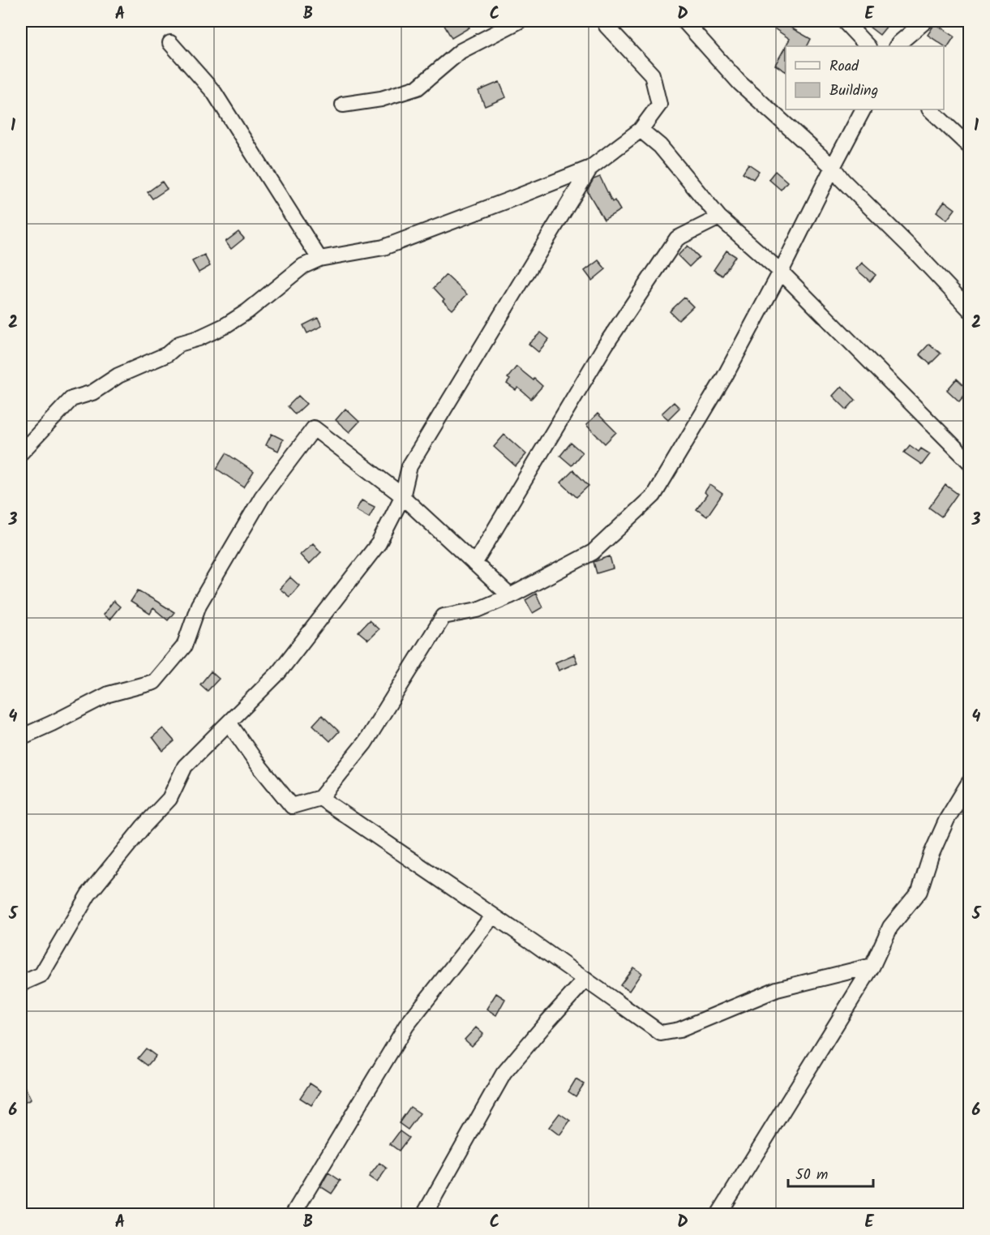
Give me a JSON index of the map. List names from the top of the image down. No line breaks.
{"legend":["Road","Building"],"scale_bar":"50 m","grid":{"columns":["A","B","C","D","E"],"rows":["1","2","3","4","5","6"]}}
